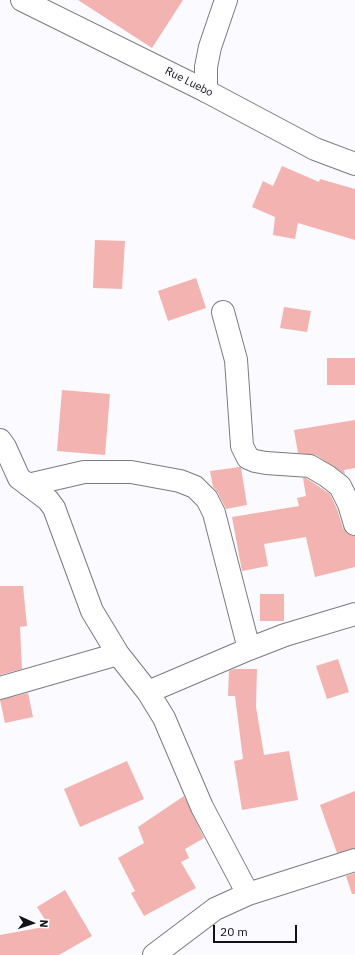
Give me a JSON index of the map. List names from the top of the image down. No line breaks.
{"streets":{"street":["Rue Luebo"]},"scale_bar":"20 m","north":"right"}
